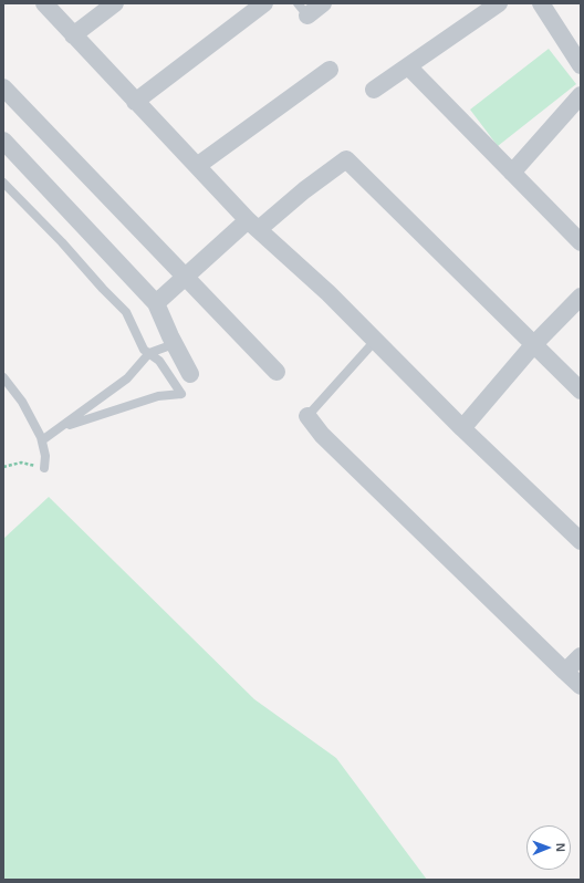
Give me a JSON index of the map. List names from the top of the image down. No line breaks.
{"north":"right"}
